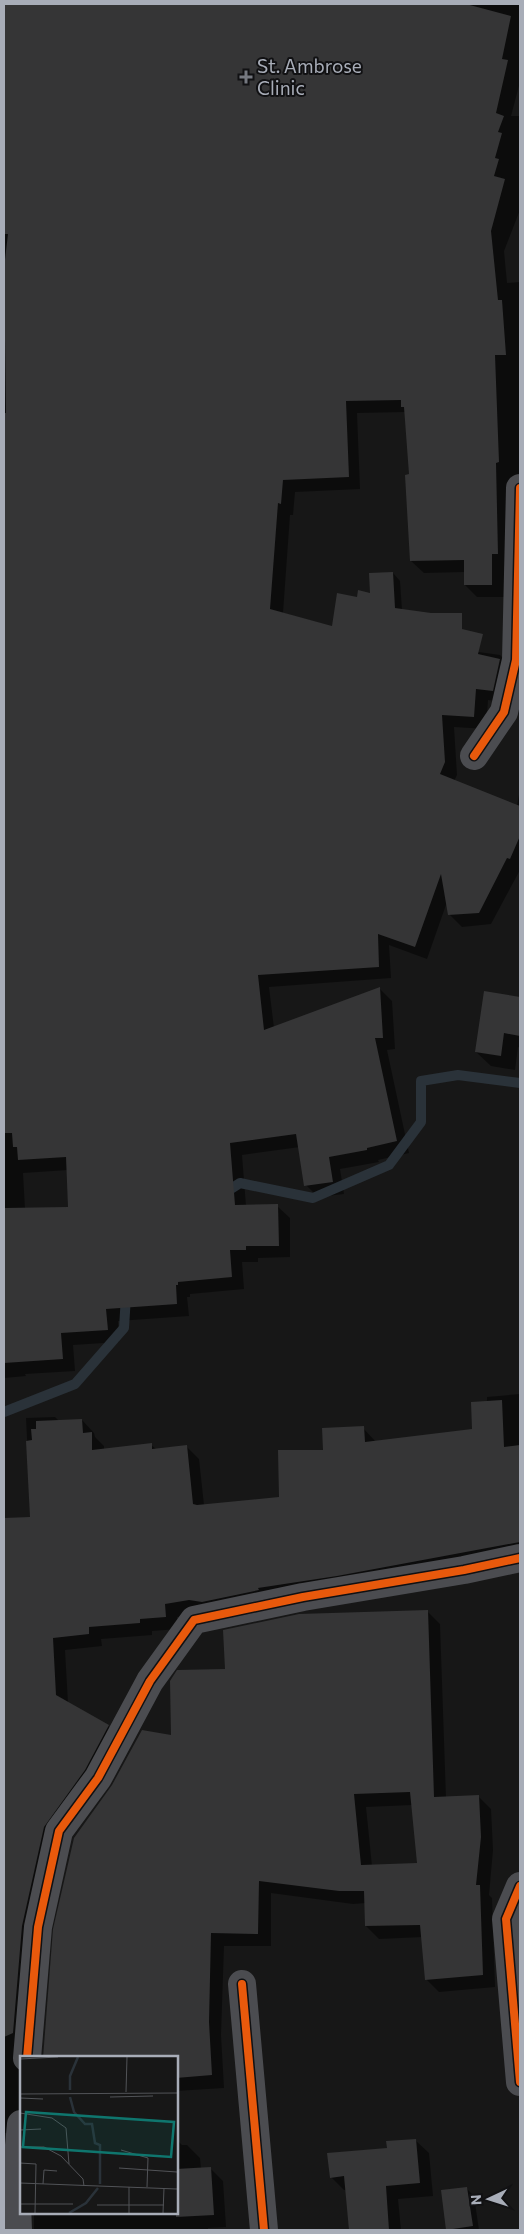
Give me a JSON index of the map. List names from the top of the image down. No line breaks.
{"places":{"health":["St. Ambrose Clinic"]},"north":"left"}
